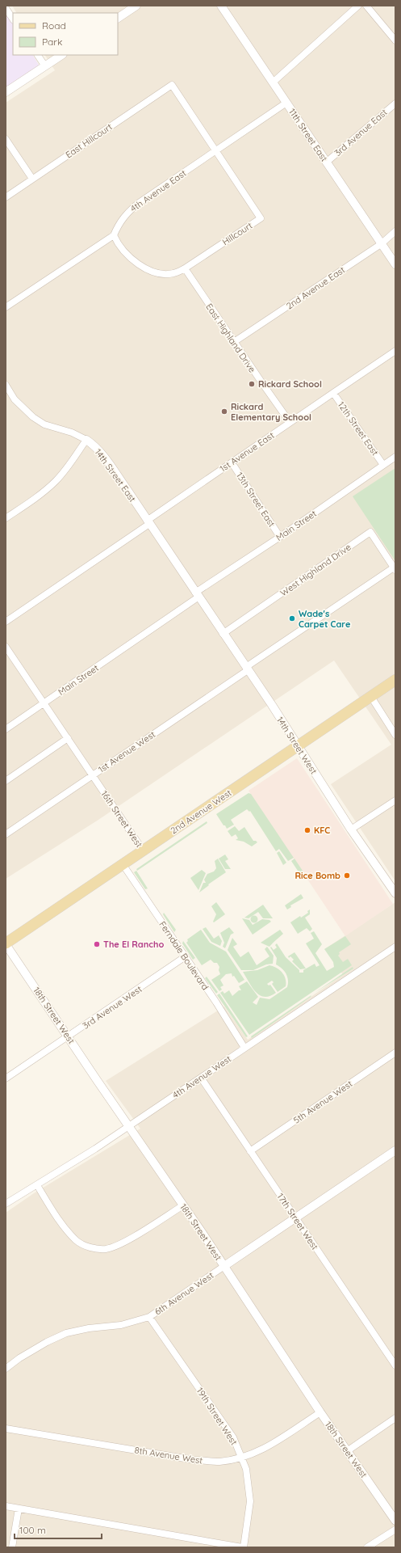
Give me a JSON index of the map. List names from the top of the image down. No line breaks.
{"streets":{"main road":["2nd Avenue West"],"street":["3rd Avenue East","11th Street East","East Hillcourt","4th Avenue East","Hillcourt","2nd Avenue East","East Highland Drive","12th Street East","1st Avenue East","14th Street East","13th Street East","Main Street","West Highland Drive","14th Street West","1st Avenue West","16th Street West","Ferndale Boulevard","3rd Avenue West","18th Street West","4th Avenue West","5th Avenue West","17th Street West","6th Avenue West","19th Street West","8th Avenue West"]},"crossings":[["3rd Avenue East","11th Street East"],["11th Street East","4th Avenue East"],["11th Street East","2nd Avenue East"],["East Hillcourt","Hillcourt"],["4th Avenue East","Hillcourt"],["Hillcourt","East Highland Drive"],["2nd Avenue East","East Highland Drive"],["East Highland Drive","1st Avenue East"],["12th Street East","1st Avenue East"],["12th Street East","Main Street"],["1st Avenue East","14th Street East"],["1st Avenue East","13th Street East"],["14th Street East","Main Street"],["14th Street East","14th Street West"],["13th Street East","Main Street"],["Main Street","14th Street West"],["Main Street","16th Street West"],["West Highland Drive","14th Street West"],["West Highland Drive","1st Avenue West"],["14th Street West","1st Avenue West"],["14th Street West","2nd Avenue West"],["1st Avenue West","16th Street West"],["2nd Avenue West","16th Street West"],["2nd Avenue West","Ferndale Boulevard"],["2nd Avenue West","18th Street West"],["Ferndale Boulevard","3rd Avenue West"],["Ferndale Boulevard","4th Avenue West"],["3rd Avenue West","18th Street West"],["18th Street West","4th Avenue West"],["18th Street West","6th Avenue West"],["18th Street West","8th Avenue West"],["4th Avenue West","17th Street West"],["5th Avenue West","17th Street West"],["17th Street West","6th Avenue West"],["6th Avenue West","19th Street West"],["19th Street West","8th Avenue West"]],"places":["Rickard School","Rickard Elementary School","Wade's Carpet Care","KFC","Rice Bomb","The El Rancho"],"legend":["Road","Park"],"scale_bar":"100 m"}
